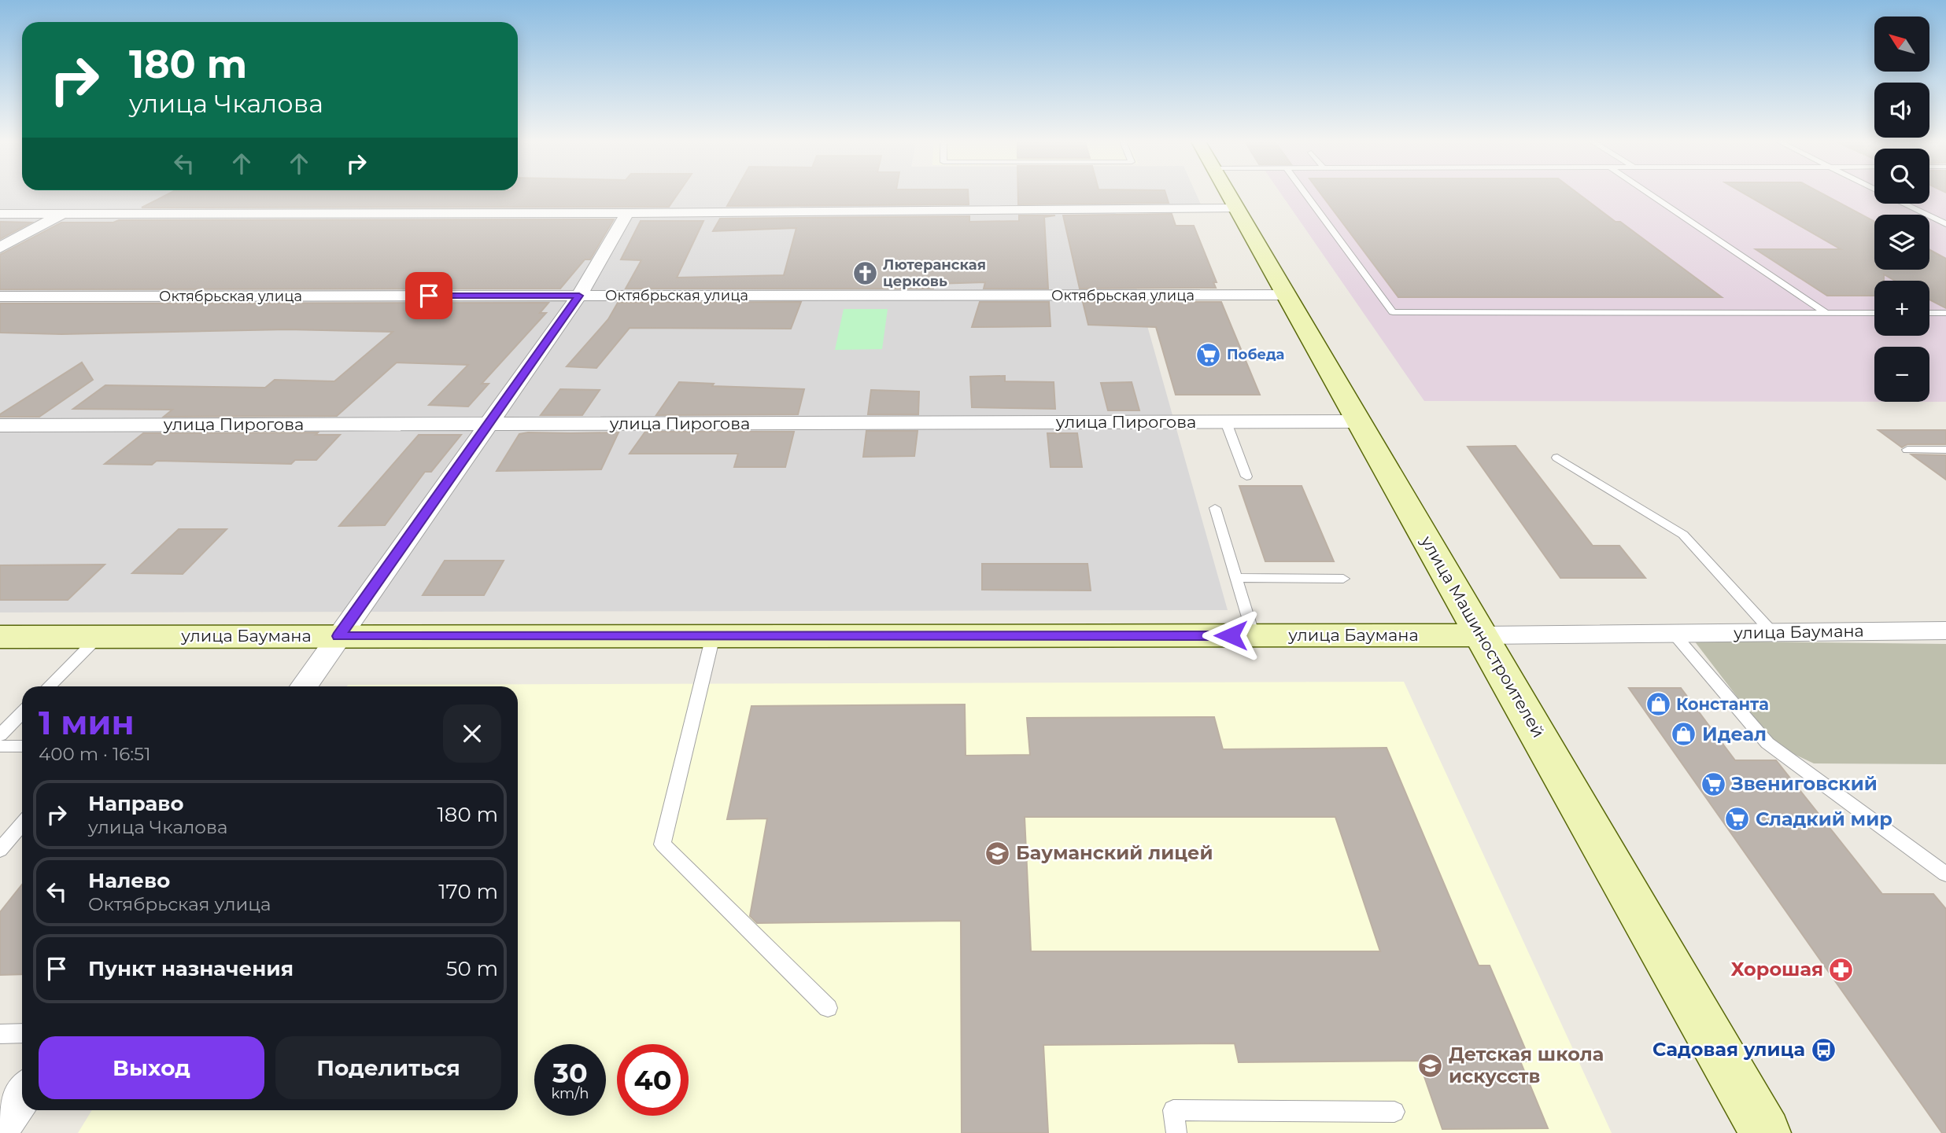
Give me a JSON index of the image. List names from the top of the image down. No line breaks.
{"streets":{"main road":["улица Баумана","улица Машиностроителей"],"street":["Октябрьская улица","улица Пирогова"]},"crossings":[["Октябрьская улица","улица Машиностроителей"],["улица Пирогова","улица Машиностроителей"],["улица Баумана","улица Машиностроителей"]],"places":{"church":["Лютеранская церковь"],"supermarket":["Победа","Звениговский","Сладкий мир"],"shop":["Константа","Идеал"],"school or university":["Бауманский лицей","Детская школа искусств"],"pharmacy":["Хорошая"],"bus stop":["Садовая улица"]},"north":"top left","page":{"map_buttons":["+","−"],"turn":["180 m","улица Чкалова"],"heading":["1 мин","400 m · 16:51"],"list":[{"name":"Направо","note":"улица Чкалова","value":"180 m"},{"name":"Налево","note":"Октябрьская улица","value":"170 m"},{"name":"Пункт назначения","value":"50 m"}],"buttons":["Выход","Поделиться"],"speed":"30 km/h","limit":"40"}}
